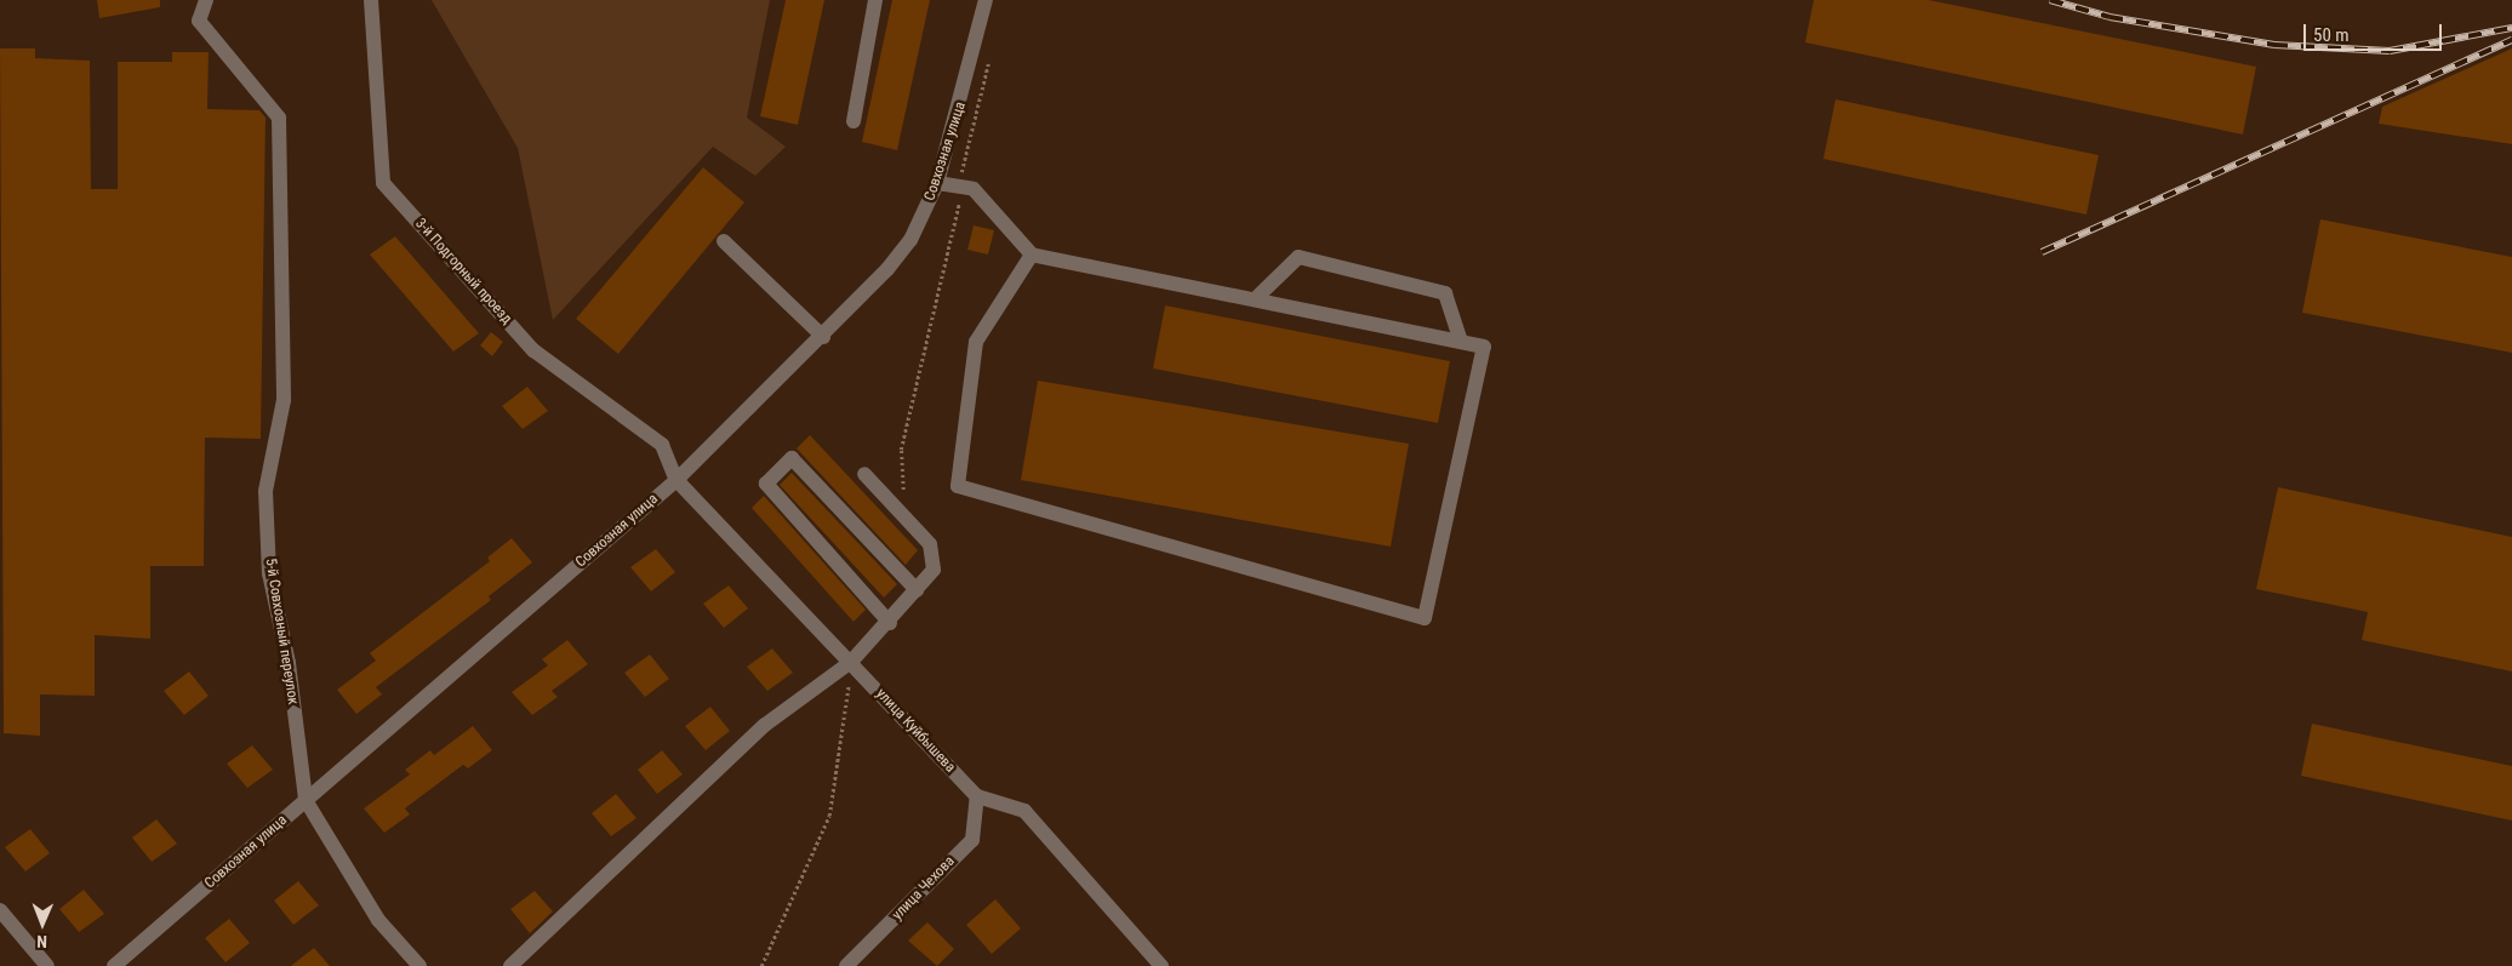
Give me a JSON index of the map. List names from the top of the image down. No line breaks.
{"streets":{"street":["Совхозная улица","3-й Подгорный проезд","5-й Совхозный переулок","улица Куйбышева","улица Чехова"]},"crossings":[["Совхозная улица","3-й Подгорный проезд"],["Совхозная улица","5-й Совхозный переулок"],["Совхозная улица","улица Куйбышева"],["3-й Подгорный проезд","улица Куйбышева"],["улица Куйбышева","улица Чехова"]],"scale_bar":"50 m","north":"bottom"}
